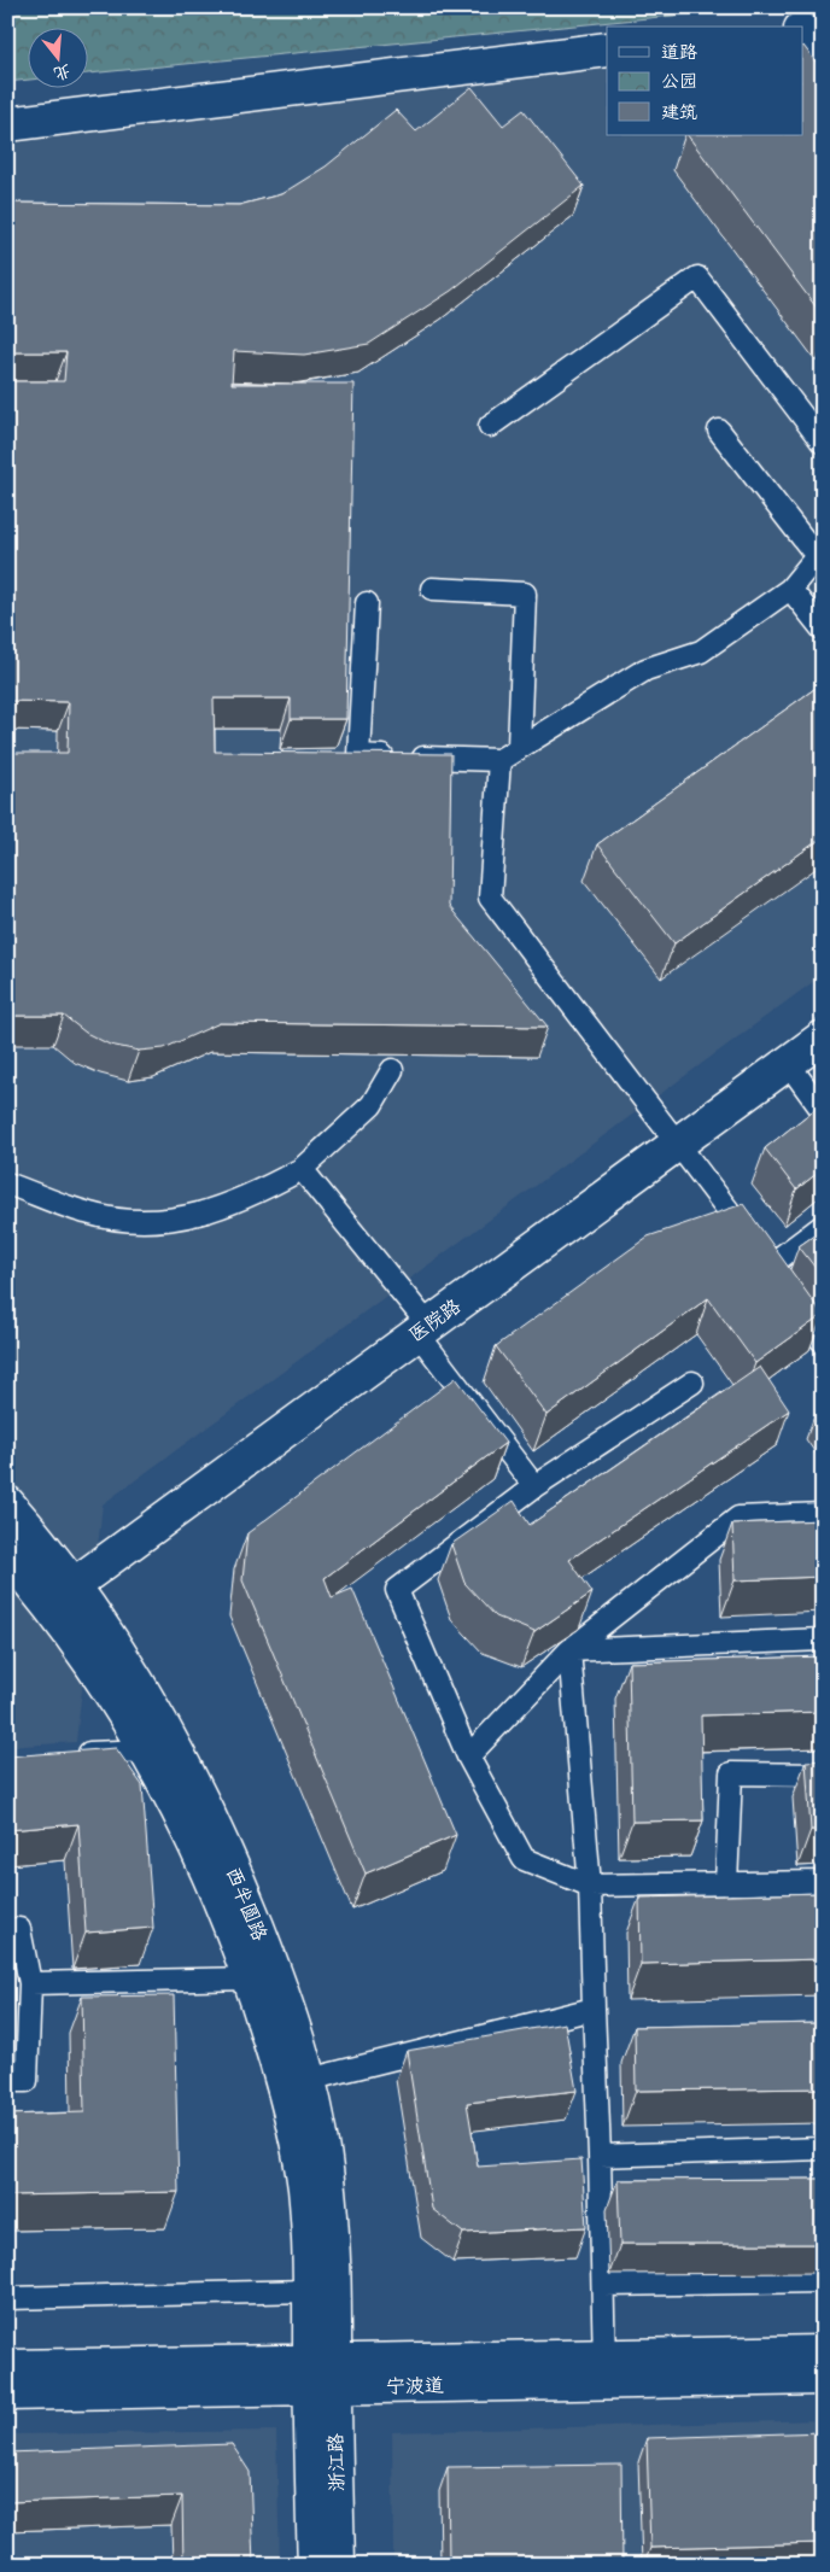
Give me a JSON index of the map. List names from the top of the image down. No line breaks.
{"streets":{"street":["医院路","西半圆路","宁波道","浙江路"]},"crossings":[["医院路","西半圆路"],["西半圆路","宁波道"],["西半圆路","浙江路"],["宁波道","浙江路"]],"legend":["道路","公园","建筑"],"north":"bottom"}
